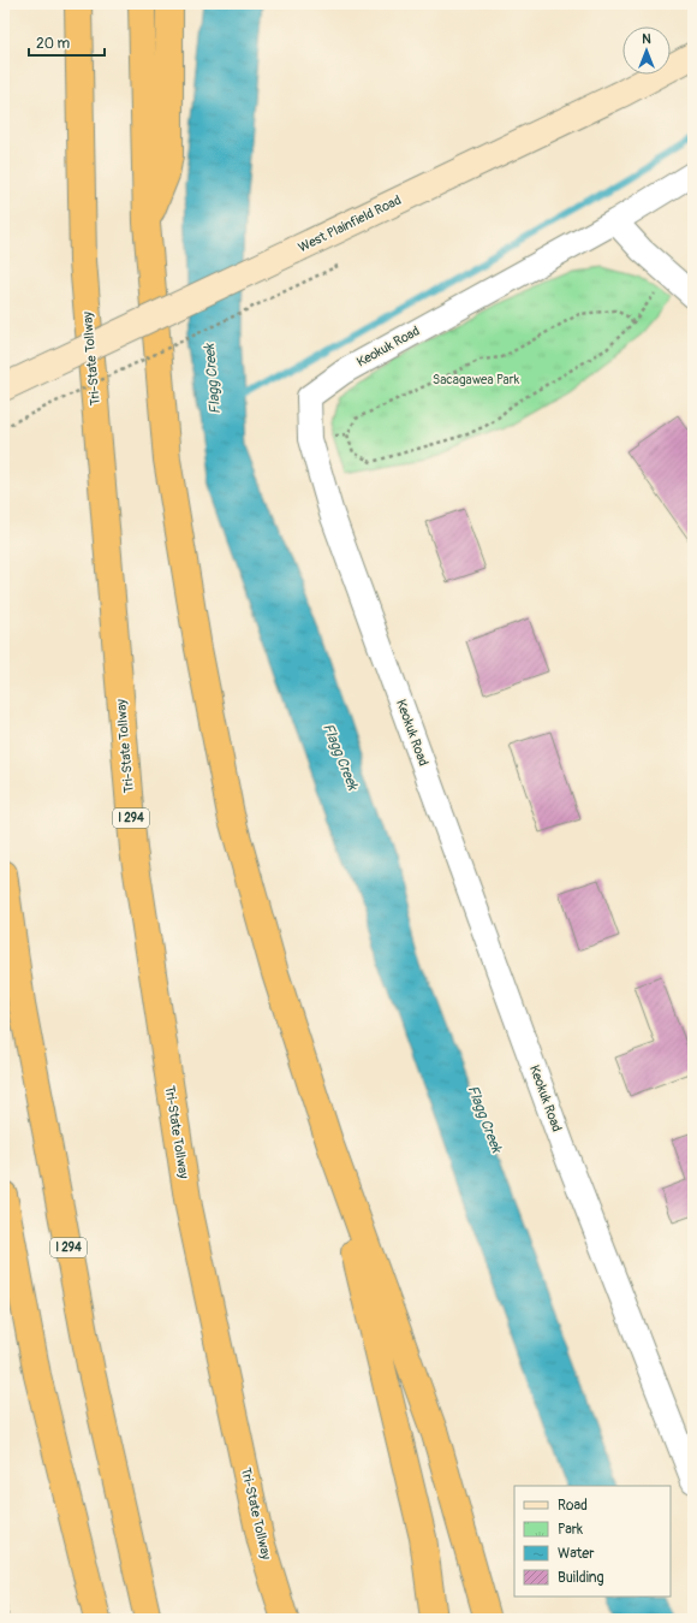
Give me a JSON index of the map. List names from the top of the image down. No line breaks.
{"streets":{"highway":["Tri-State Tollway","I 294"],"main road":["West Plainfield Road"],"street":["Keokuk Road"]},"water":["Flagg Creek"],"parks":["Sacagawea Park"],"legend":["Road","Park","Water","Building"],"scale_bar":"20 m","north":"top"}
